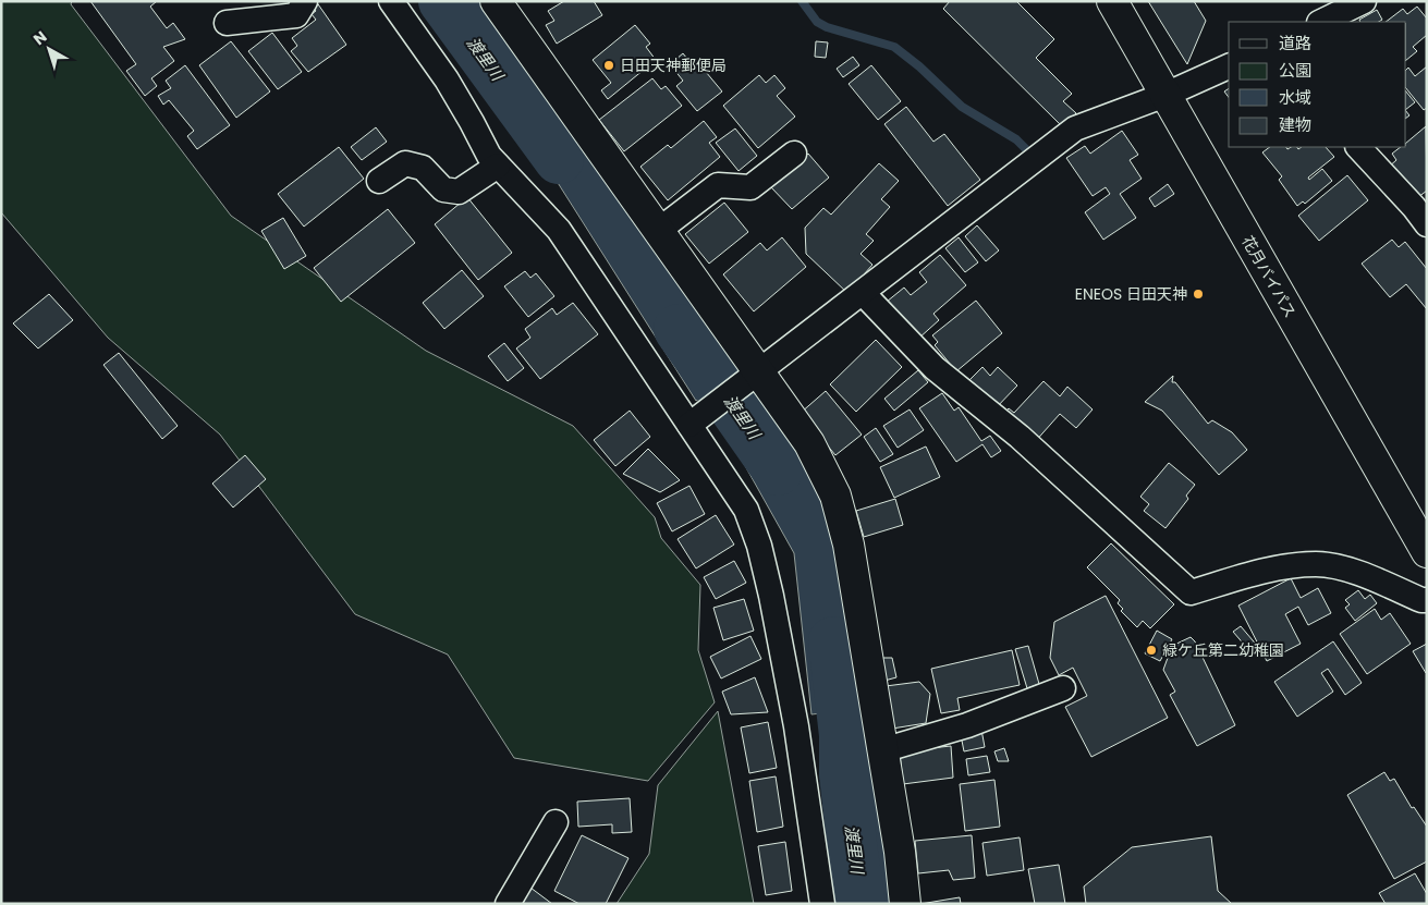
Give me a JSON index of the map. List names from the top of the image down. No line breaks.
{"streets":{"main road":["花月バイパス"]},"water":["渡里川"],"places":["日田天神郵便局","ENEOS 日田天神","緑ケ丘第二幼稚園"],"legend":["道路","公園","水域","建物"],"north":"top left"}
